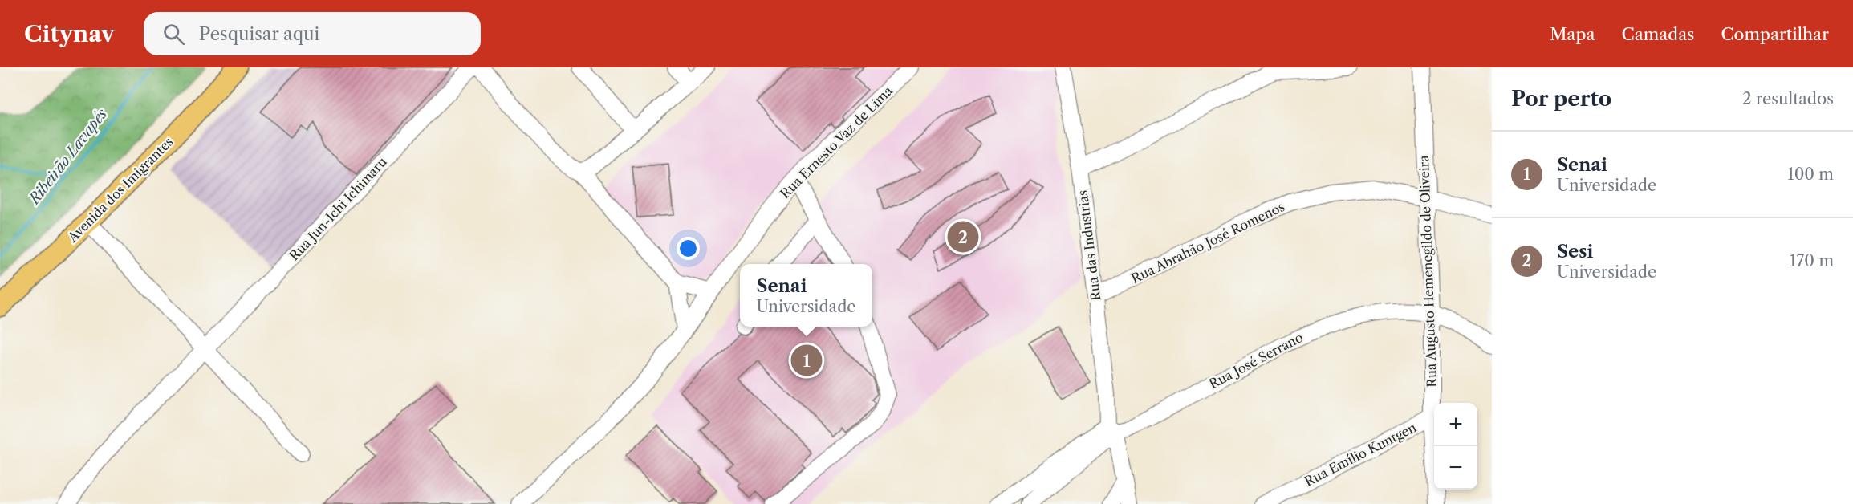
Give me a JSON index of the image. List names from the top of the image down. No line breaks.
{"streets":{"main road":["Avenida dos Imigrantes"],"street":["Rua Ernesto Vaz de Lima","Rua Jun-Ichi Ichimaru","Rua Abrahão José Romenos","Rua das Industrias","Rua Augusto Hemenegildo de Oliveira","Rua José Serrano","Rua Emílio Kuntgen"]},"crossings":[["Rua Abrahão José Romenos","Rua das Industrias"],["Rua Abrahão José Romenos","Rua Augusto Hemenegildo de Oliveira"],["Rua das Industrias","Rua José Serrano"],["Rua Augusto Hemenegildo de Oliveira","Rua José Serrano"],["Rua Augusto Hemenegildo de Oliveira","Rua Emílio Kuntgen"]],"water":["Ribeirão Lavapés"],"page":{"header":"Citynav","search":"Pesquisar aqui","nav":["Mapa","Camadas","Compartilhar"],"heading":["Por perto","2 resultados"],"list":[{"mark":"1","name":"Senai","note":"Universidade","value":"100 m"},{"mark":"2","name":"Sesi","note":"Universidade","value":"170 m"}],"pins":["2","1"],"popup":["Senai","Universidade"],"map_buttons":["+","−"]}}
